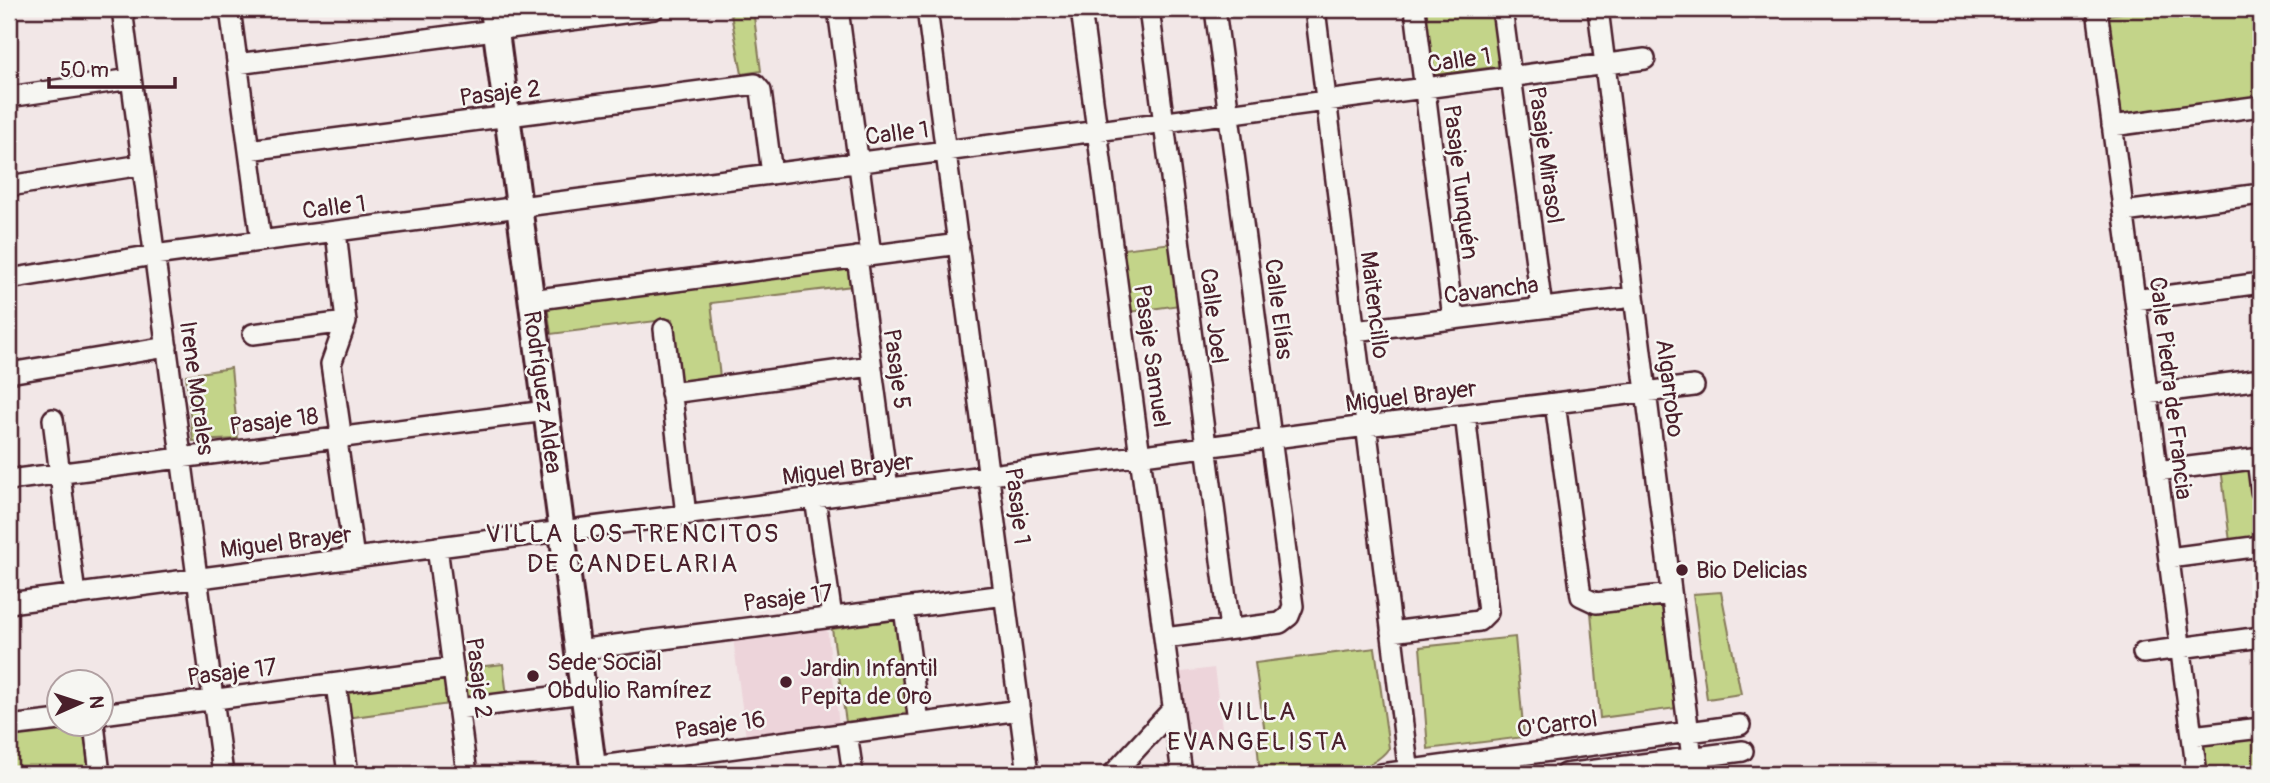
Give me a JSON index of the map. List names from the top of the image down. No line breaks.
{"streets":{"main road":["Rodríguez Aldea"],"street":["Calle 1","Pasaje 2","Pasaje Mirasol","Pasaje Tunquén","Cavancha","Maitencillo","Calle Elías","Calle Joel","Pasaje Samuel","Pasaje 5","Irene Morales","Algarrobo","Calle Piedra de Francia","Miguel Brayer","Pasaje 18","Pasaje 1","Pasaje 17","O'Carrol","Pasaje 16"]},"crossings":[["Calle 1","Pasaje 2"],["Calle 1","Pasaje Mirasol"],["Calle 1","Pasaje Tunquén"],["Calle 1","Maitencillo"],["Calle 1","Calle Elías"],["Calle 1","Calle Joel"],["Calle 1","Pasaje Samuel"],["Calle 1","Pasaje 5"],["Calle 1","Irene Morales"],["Calle 1","Algarrobo"],["Calle 1","Rodríguez Aldea"],["Calle 1","Pasaje 1"],["Pasaje 2","Rodríguez Aldea"],["Pasaje 2","Miguel Brayer"],["Pasaje 2","Pasaje 17"],["Pasaje Mirasol","Cavancha"],["Pasaje Tunquén","Cavancha"],["Cavancha","Maitencillo"],["Cavancha","Algarrobo"],["Maitencillo","Miguel Brayer"],["Maitencillo","O'Carrol"],["Calle Elías","Calle Joel"],["Calle Elías","Miguel Brayer"],["Calle Joel","Miguel Brayer"],["Pasaje Samuel","Miguel Brayer"],["Pasaje 5","Miguel Brayer"],["Irene Morales","Miguel Brayer"],["Irene Morales","Pasaje 18"],["Irene Morales","Pasaje 17"],["Algarrobo","Miguel Brayer"],["Algarrobo","O'Carrol"],["Rodríguez Aldea","Miguel Brayer"],["Rodríguez Aldea","Pasaje 18"],["Rodríguez Aldea","Pasaje 17"],["Rodríguez Aldea","Pasaje 16"],["Miguel Brayer","Pasaje 1"],["Pasaje 1","Pasaje 17"],["Pasaje 1","Pasaje 16"]],"districts":["VILLA LOS TRENCITOS DE CANDELARIA","VILLA EVANGELISTA"],"places":["Bio Delicias","Sede Social Obdulio Ramírez","Jardin Infantil Pepita de Oro"],"scale_bar":"50 m","north":"right"}
